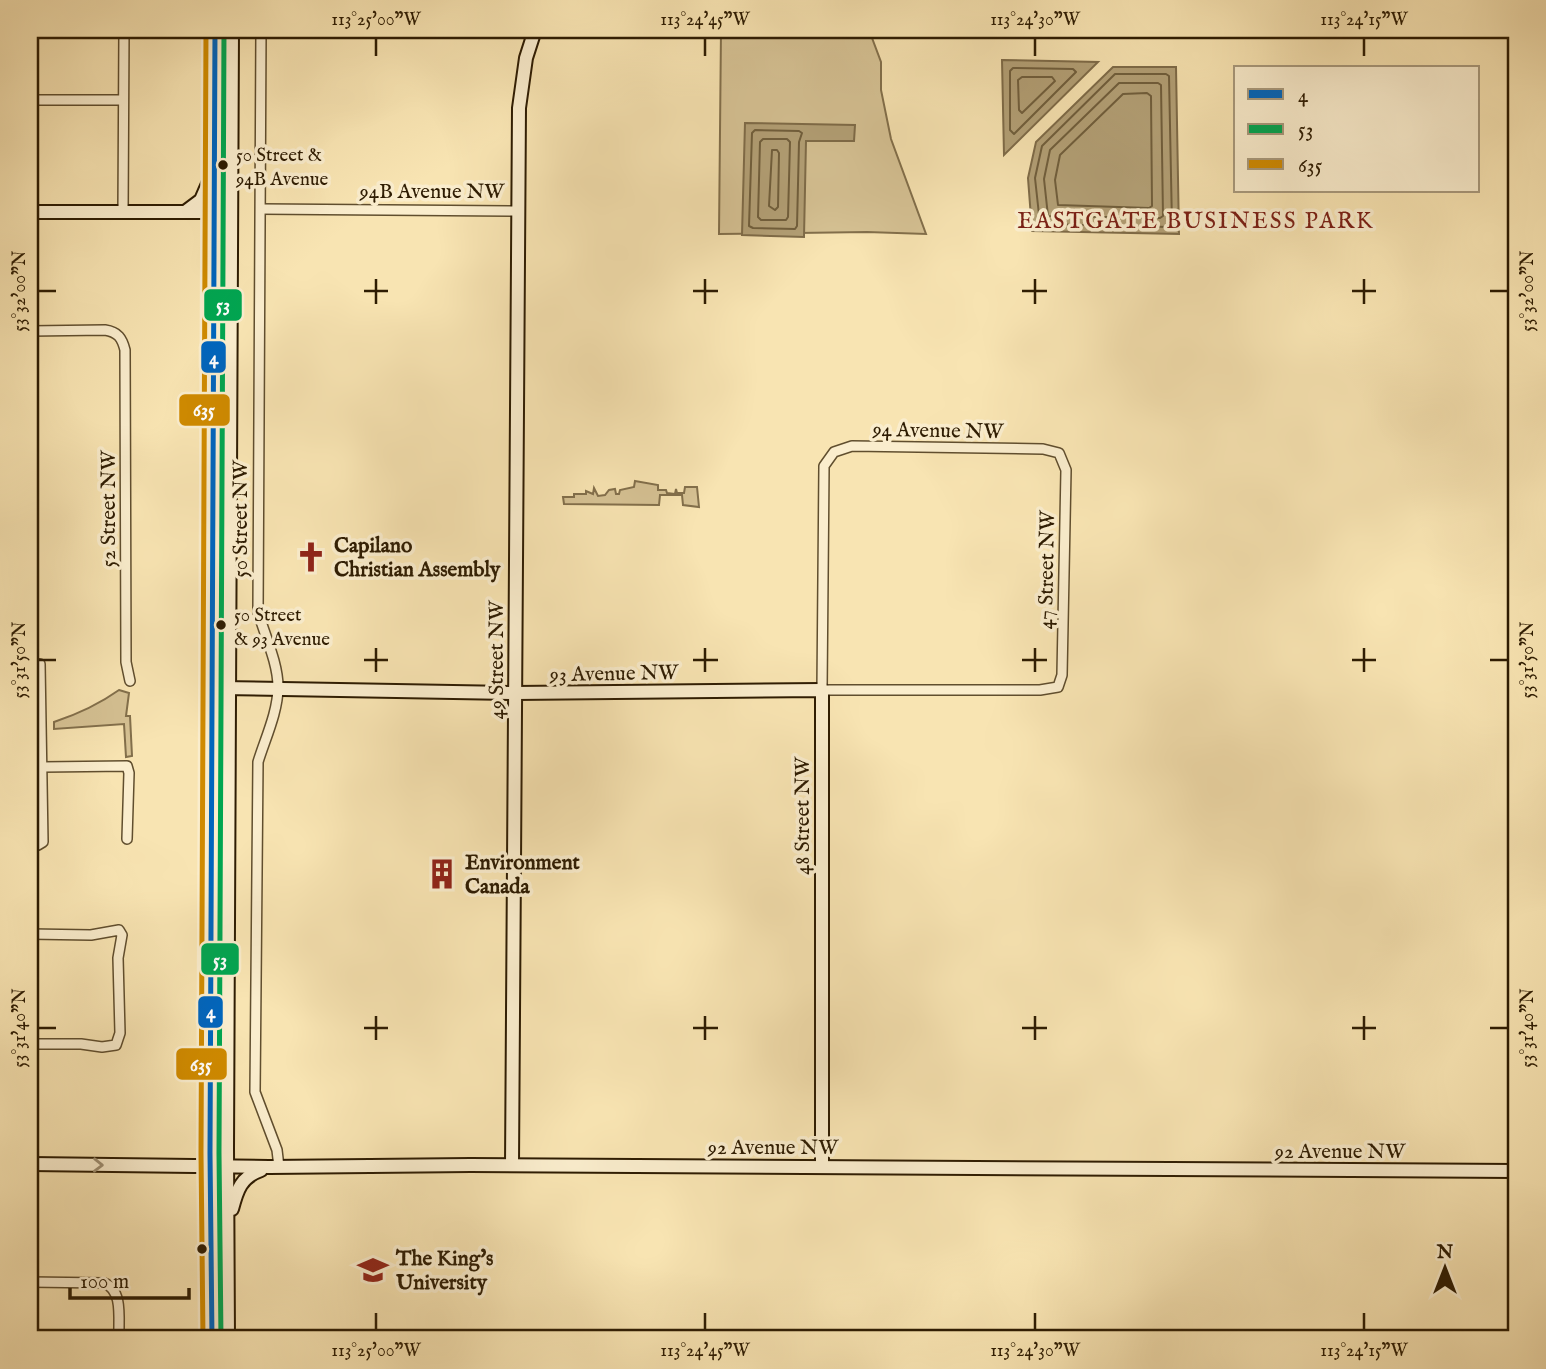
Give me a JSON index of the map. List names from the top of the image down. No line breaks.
{"streets":{"main road":["50 Street NW","49 Street NW","93 Avenue NW","48 Street NW","92 Avenue NW"],"street":["94B Avenue NW","94 Avenue NW","52 Street NW","47 Street NW"]},"crossings":[["94B Avenue NW","50 Street NW"],["94B Avenue NW","49 Street NW"],["94 Avenue NW","47 Street NW"],["94 Avenue NW","48 Street NW"],["50 Street NW","93 Avenue NW"],["50 Street NW","92 Avenue NW"],["47 Street NW","93 Avenue NW"],["49 Street NW","93 Avenue NW"],["49 Street NW","92 Avenue NW"],["93 Avenue NW","48 Street NW"],["48 Street NW","92 Avenue NW"]],"districts":["EASTGATE BUSINESS PARK"],"places":{"other":["50 Street & 94B Avenue","50 Street & 93 Avenue"],"church":["Capilano Christian Assembly"],"building":["Environment Canada"],"school or university":["The King's University"]},"lines":["transit line 4","transit line 53","transit line 635"],"legend":["4","53","635"],"scale_bar":"100 m","north":"top","coordinates":["113°25'00\"W","113°24'45\"W","113°24'30\"W","113°24'15\"W","53°32'00\"N","53°31'50\"N","53°31'40\"N"]}
